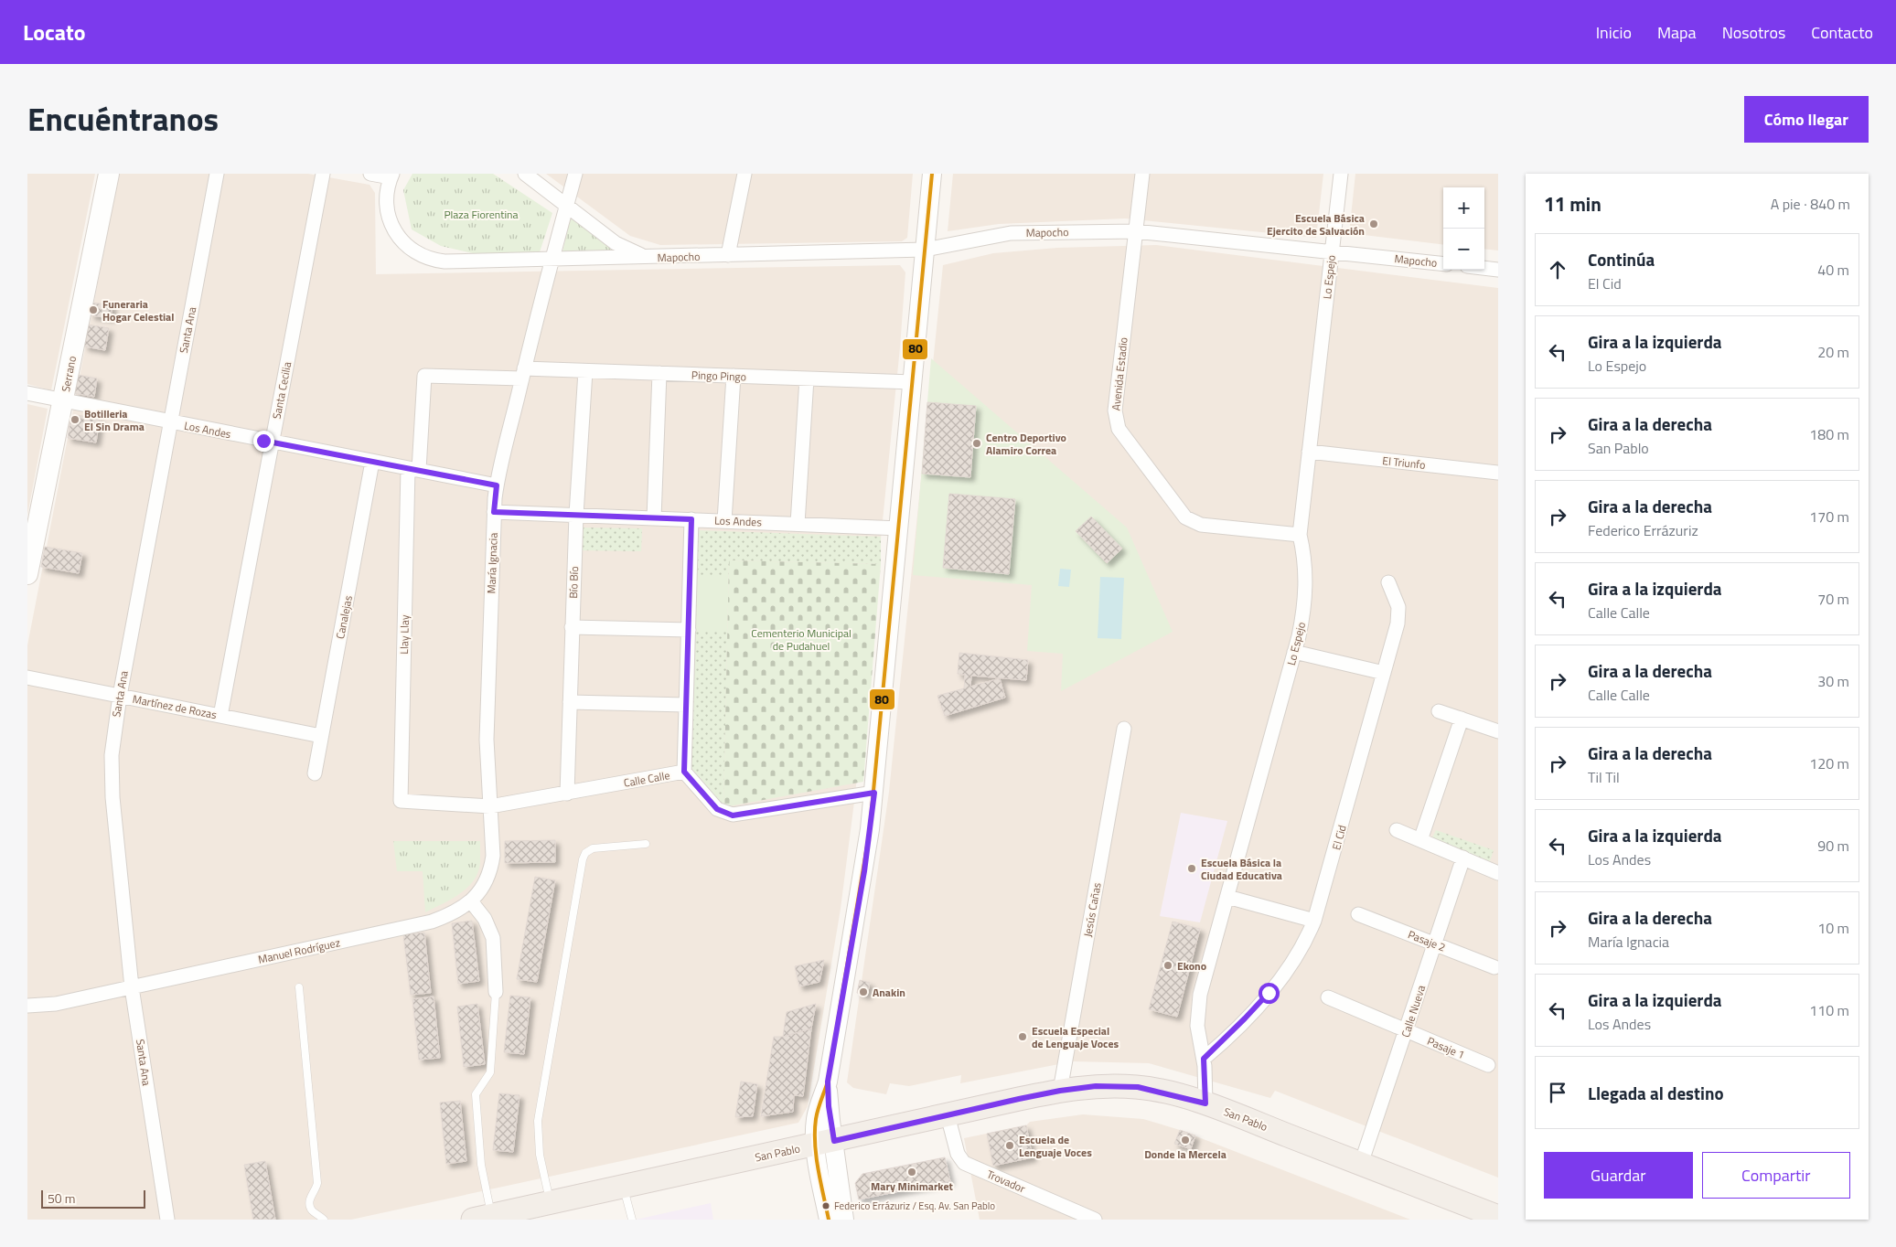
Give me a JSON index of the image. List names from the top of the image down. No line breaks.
{"streets":{"main road":["Serrano","San Pablo"],"street":["Mapocho","Lo Espejo","Santa Ana","Avenida Estadio","Pingo Pingo","Santa Cecilia","Los Andes","El Triunfo","María Ignacia","Bío Bío","Canalejas","Llay Llay","Martínez de Rozas","Calle Calle","El Cid","Jesús Cañas","Pasaje 2","Manuel Rodríguez","Calle Nueva","Pasaje 1","Trovador"]},"crossings":[["Mapocho","Lo Espejo"],["Mapocho","Avenida Estadio"],["Mapocho","María Ignacia"],["Lo Espejo","Avenida Estadio"],["Lo Espejo","El Triunfo"],["Lo Espejo","El Cid"],["Lo Espejo","San Pablo"],["Santa Ana","Los Andes"],["Santa Ana","Martínez de Rozas"],["Santa Ana","Manuel Rodríguez"],["Serrano","Los Andes"],["Pingo Pingo","María Ignacia"],["Pingo Pingo","Bío Bío"],["Pingo Pingo","Llay Llay"],["Santa Cecilia","Los Andes"],["Santa Cecilia","Martínez de Rozas"],["Los Andes","María Ignacia"],["Los Andes","Bío Bío"],["Los Andes","Canalejas"],["Los Andes","Llay Llay"],["María Ignacia","Calle Calle"],["María Ignacia","Manuel Rodríguez"],["Bío Bío","Calle Calle"],["Canalejas","Martínez de Rozas"],["Llay Llay","Calle Calle"],["Jesús Cañas","San Pablo"],["Pasaje 2","Calle Nueva"],["Calle Nueva","Pasaje 1"],["Calle Nueva","San Pablo"],["San Pablo","Trovador"]],"parks":["Plaza Fiorentina","Cementerio Municipal de Pudahuel"],"places":["Escuela Básica Ejercito de Salvación","Funeraria Hogar Celestial","Botilleria El Sin Drama","Centro Deportivo Alamiro Correa","Escuela Básica la Ciudad Educativa","Ekono","Anakin","Escuela Especial de Lenguaje Voces","Donde la Mercela","Escuela de Lenguaje Voces","Mary Minimarket","Federico Errázuriz / Esq. Av. San Pablo"],"lines":["transit line 80"],"scale_bar":"50 m","page":{"header":"Locato","nav":["Inicio","Mapa","Nosotros","Contacto"],"title":"Encuéntranos","buttons":["Cómo llegar",["Guardar","Compartir"]],"heading":["11 min","A pie · 840 m"],"map_buttons":["+","−"],"list":[["Continúa","El Cid","40 m"],["Gira a la izquierda","Lo Espejo","20 m"],["Gira a la derecha","San Pablo","180 m"],["Gira a la derecha","Federico Errázuriz","170 m"],["Gira a la izquierda","Calle Calle","70 m"],["Gira a la derecha","Calle Calle","30 m"],["Gira a la derecha","Til Til","120 m"],["Gira a la izquierda","Los Andes","90 m"],["Gira a la derecha","María Ignacia","10 m"],["Gira a la izquierda","Los Andes","110 m"],"Llegada al destino"],"scale":"50 m"}}
